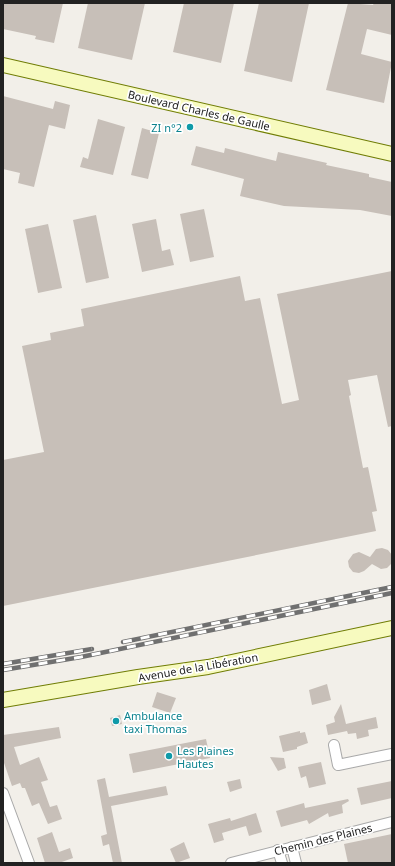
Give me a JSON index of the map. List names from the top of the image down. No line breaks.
{"streets":{"street":["Boulevard Charles de Gaulle","Avenue de la Libération","Chemin des Plaines"]},"places":["ZI n°2","Ambulance taxi Thomas","Les Plaines Hautes"]}
